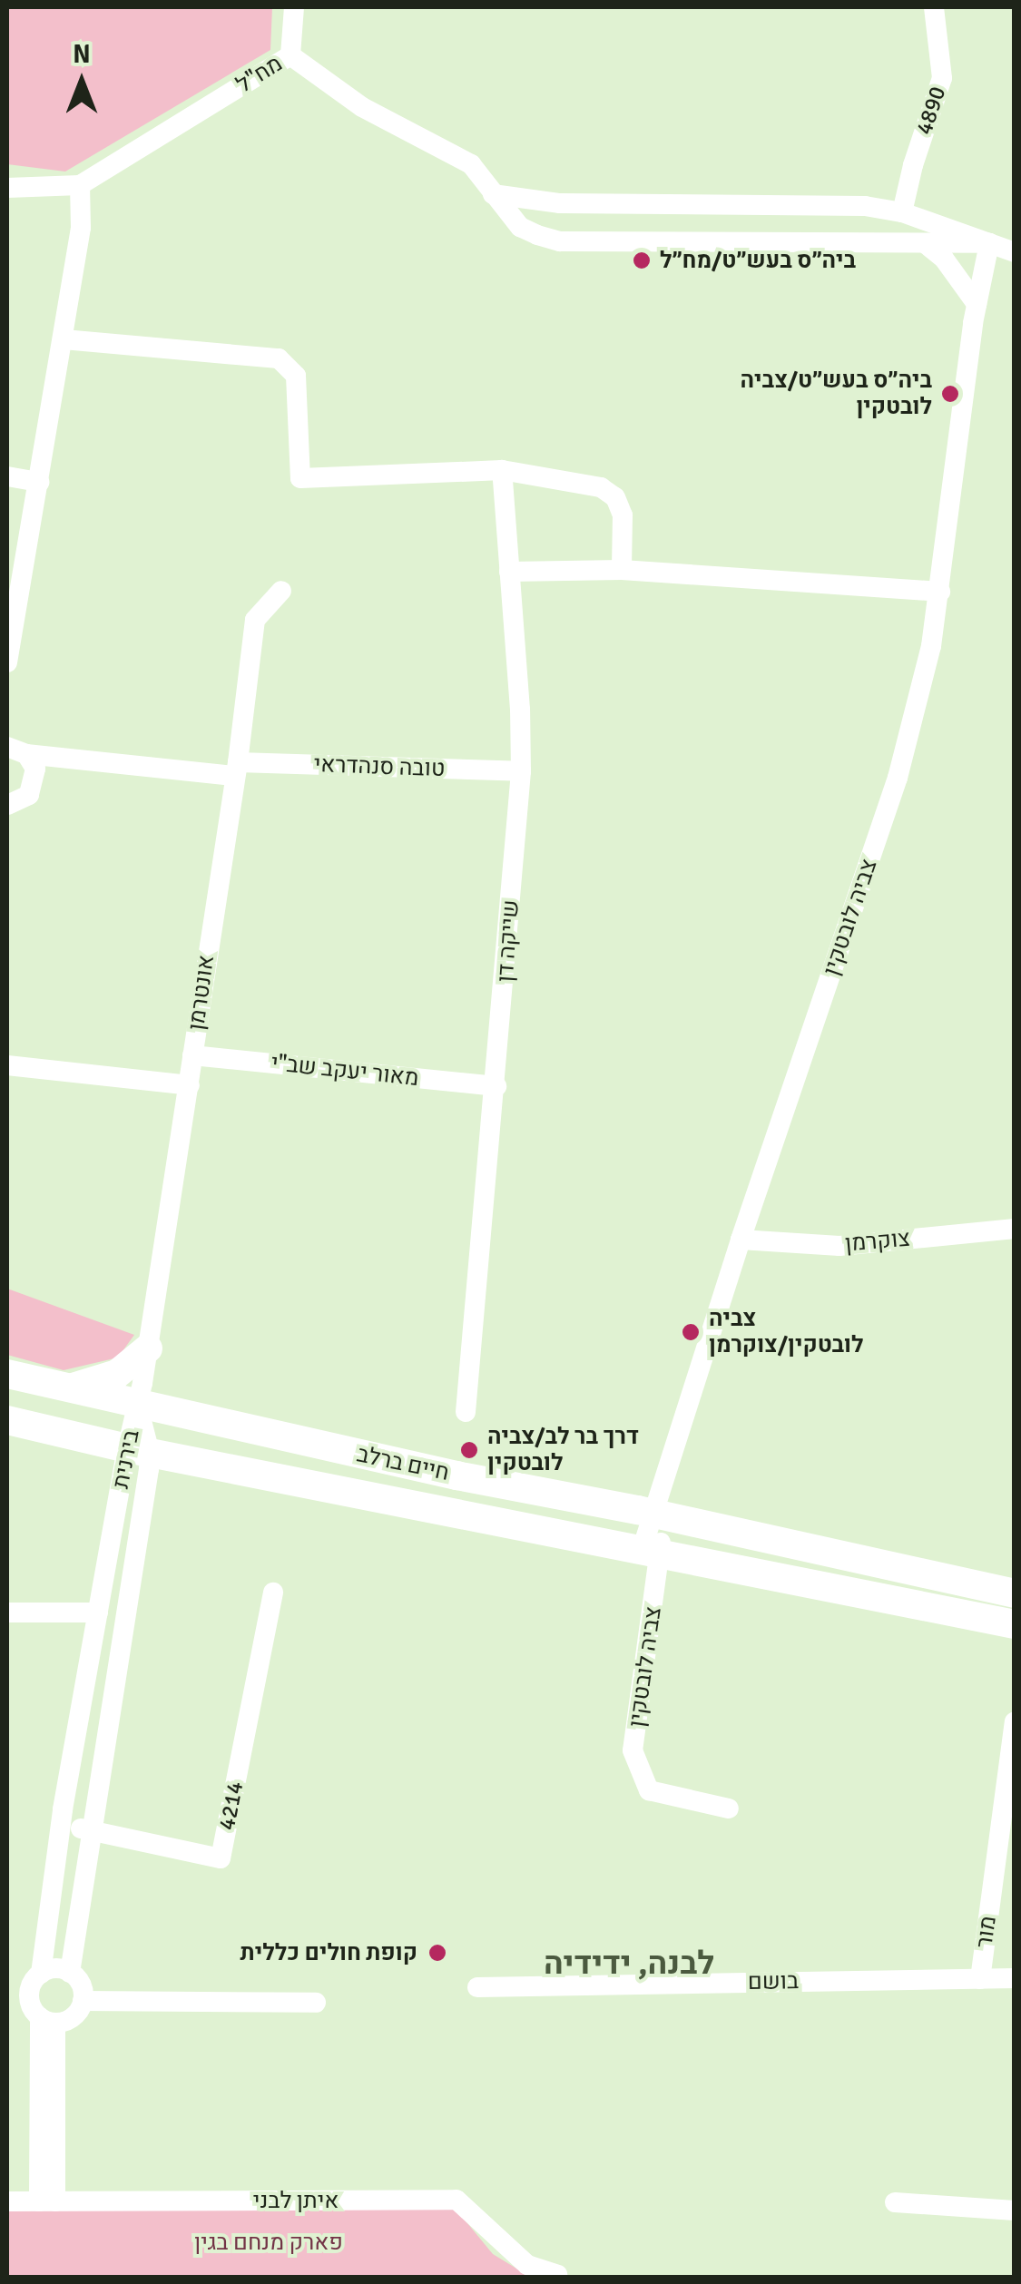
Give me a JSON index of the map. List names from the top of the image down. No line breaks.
{"streets":{"main road":["חיים ברלב"],"street":["מח\"ל","4890","טובה סנהדראי","צביה לובטקין","שייקה דן","אונטרמן","מאור יעקב שב\"י","צוקרמן","בירנית","4214","מור","בושם","איתן לבני"]},"crossings":[["מח\"ל","4890"],["מח\"ל","צביה לובטקין"],["טובה סנהדראי","שייקה דן"],["טובה סנהדראי","אונטרמן"],["צביה לובטקין","צוקרמן"],["צביה לובטקין","חיים ברלב"],["שייקה דן","מאור יעקב שב\"י"],["אונטרמן","מאור יעקב שב\"י"],["אונטרמן","בירנית"],["אונטרמן","חיים ברלב"],["בירנית","חיים ברלב"],["בירנית","4214"],["מור","בושם"]],"districts":["לבנה, ידידיה"],"parks":["פארק מנחם בגין"],"places":["ביה״ס בעש״ט/מח״ל","ביה״ס בעש״ט/צביה לובטקין","צביה לובטקין/צוקרמן","דרך בר לב/צביה לובטקין","קופת חולים כללית"],"north":"top"}
